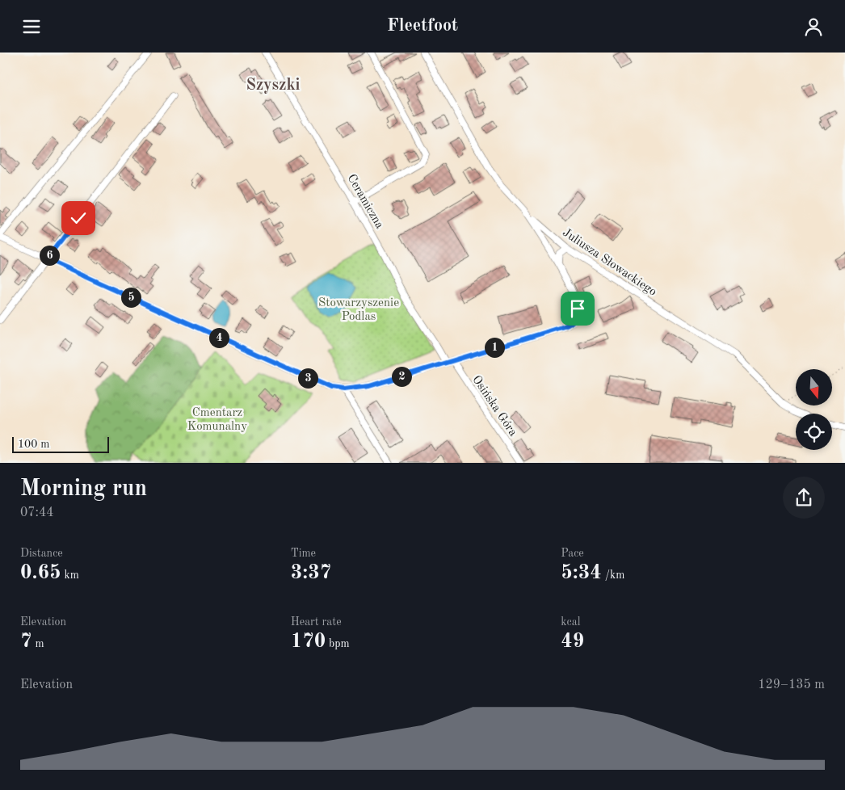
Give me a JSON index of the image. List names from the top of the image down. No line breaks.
{"streets":{"street":["Ceramiczna","Juliusza Słowackiego","Osińska Góra"]},"districts":["Szyszki"],"parks":["Stowarzyszenie Podlas","Cmentarz Komunalny"],"scale_bar":"100 m","north":"bottom","page":{"header":"Fleetfoot","pins":["6","5","4","1","2","3"],"scale":"100 m","heading":["Morning run","07:44"],"stats":[["Distance","0.65 km"],["Time","3:37"],["Pace","5:34 /km"],["Elevation","7 m"],["Heart rate","170 bpm"],["kcal","49"]],"chart":["Elevation","129–135 m"]}}
